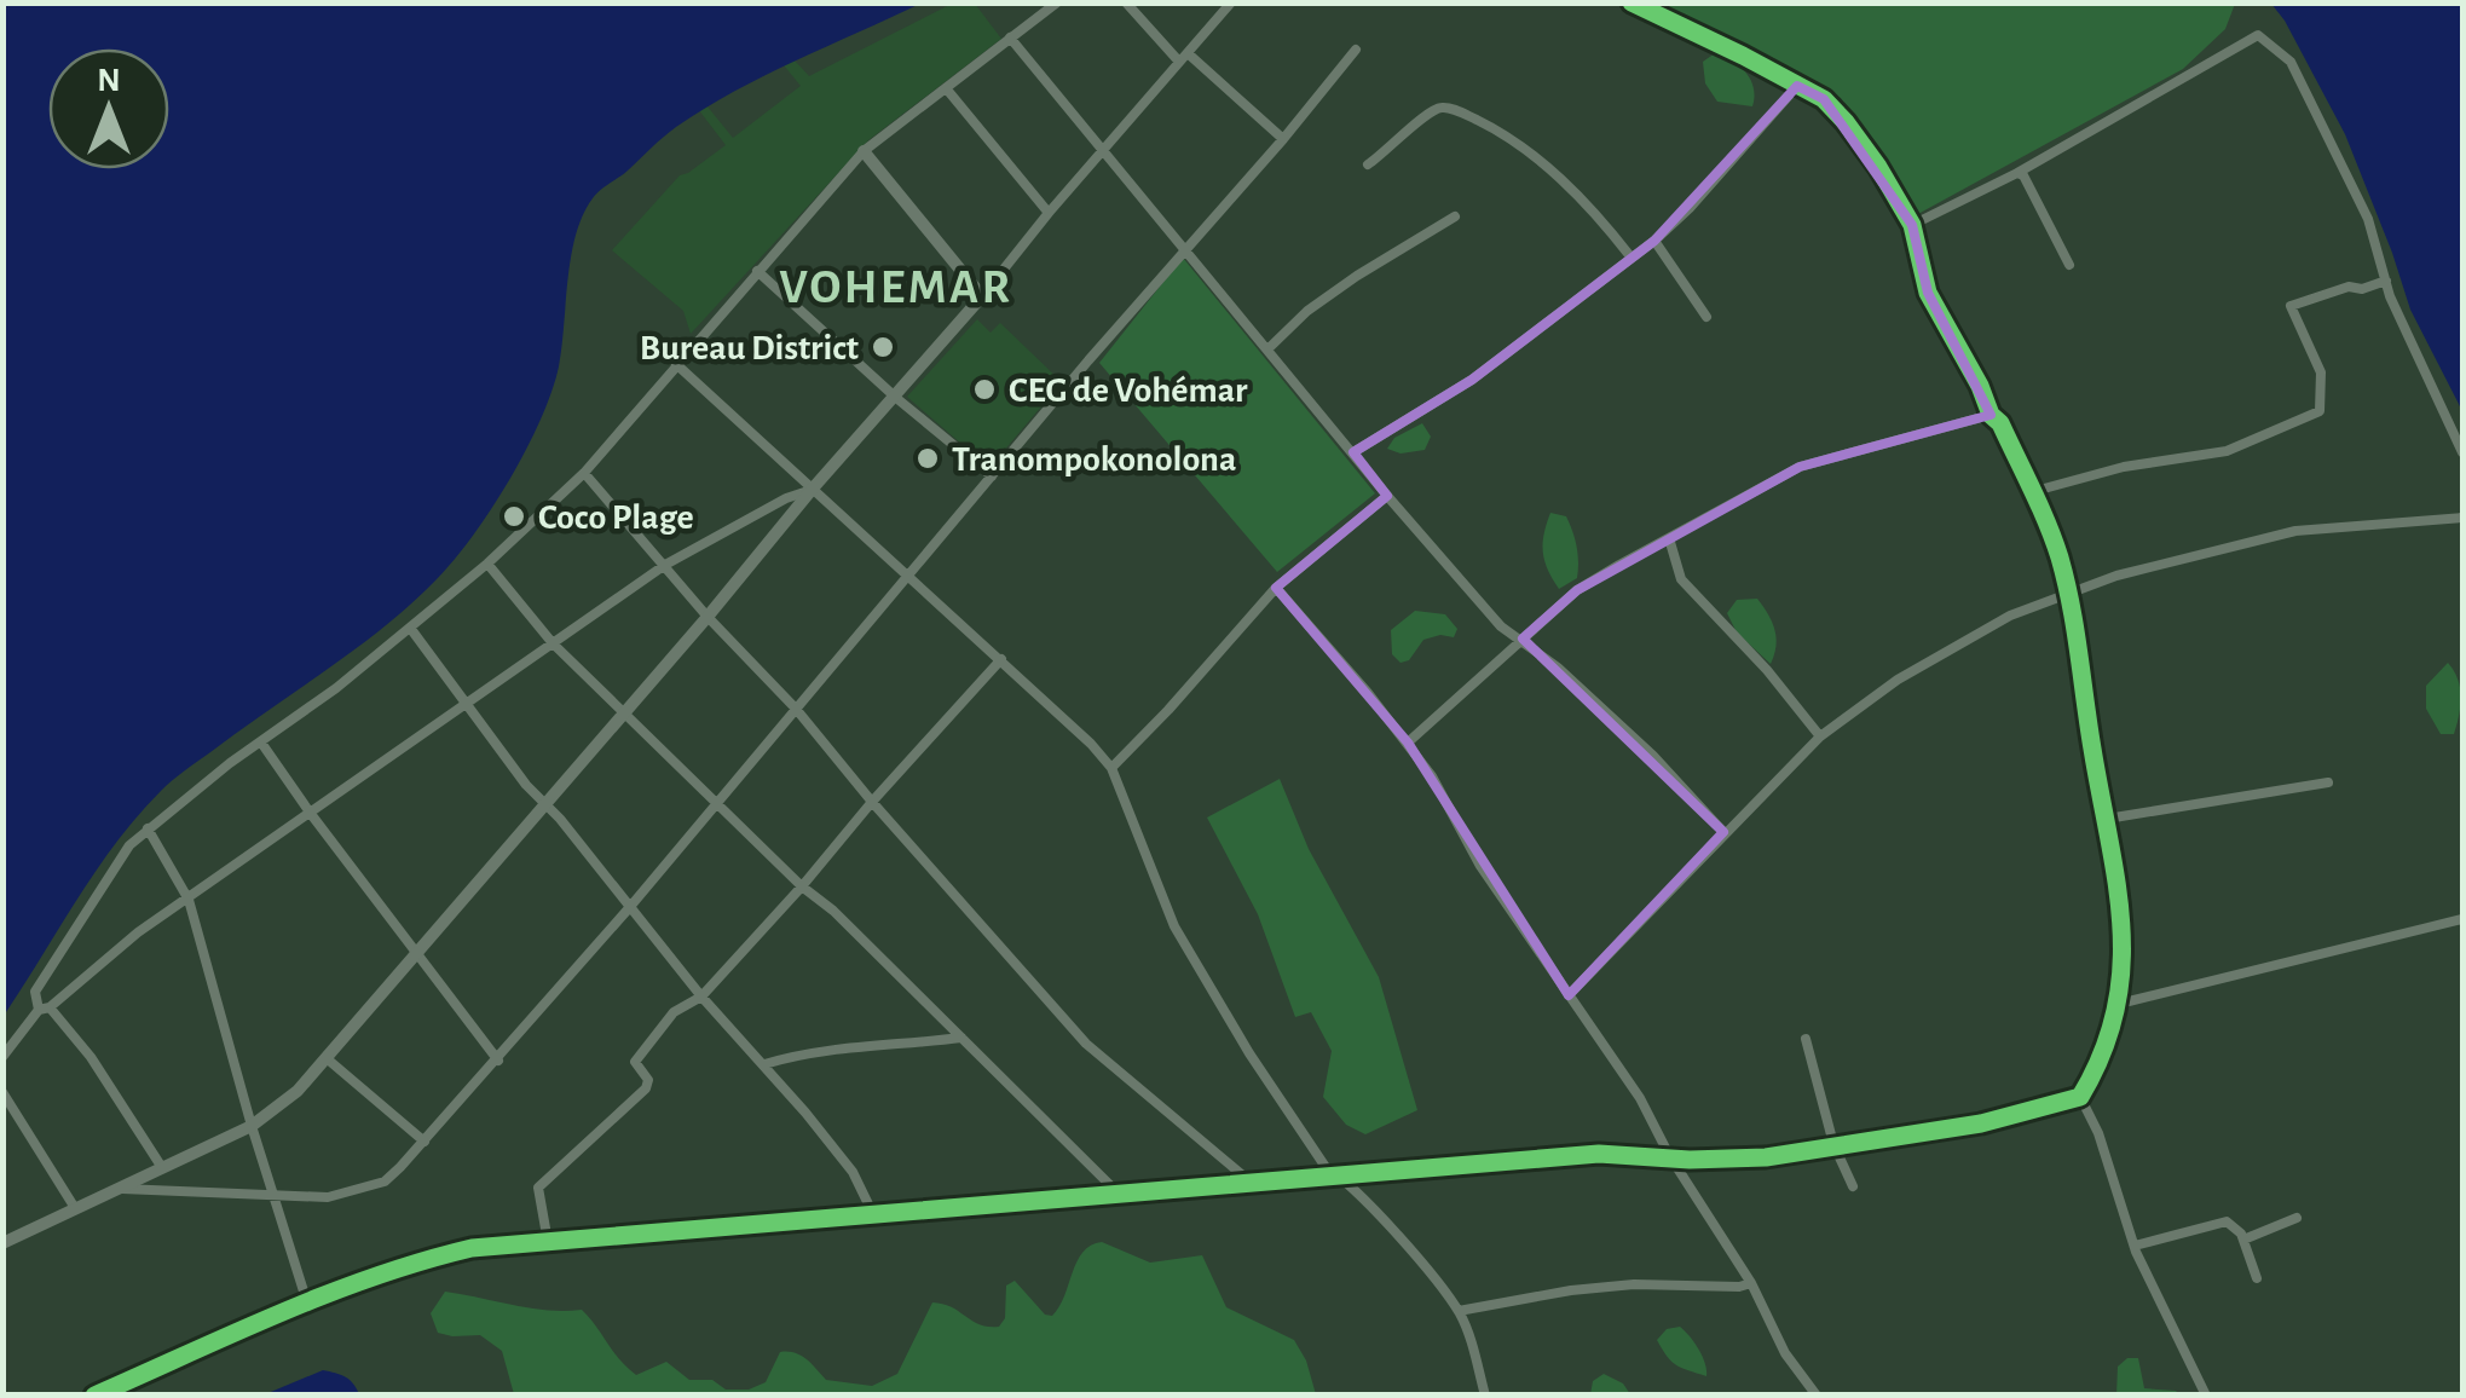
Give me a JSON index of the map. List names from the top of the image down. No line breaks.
{"districts":["VOHEMAR"],"places":["Bureau District","CEG de Vohémar","Tranompokonolona","Coco Plage"],"north":"top"}
